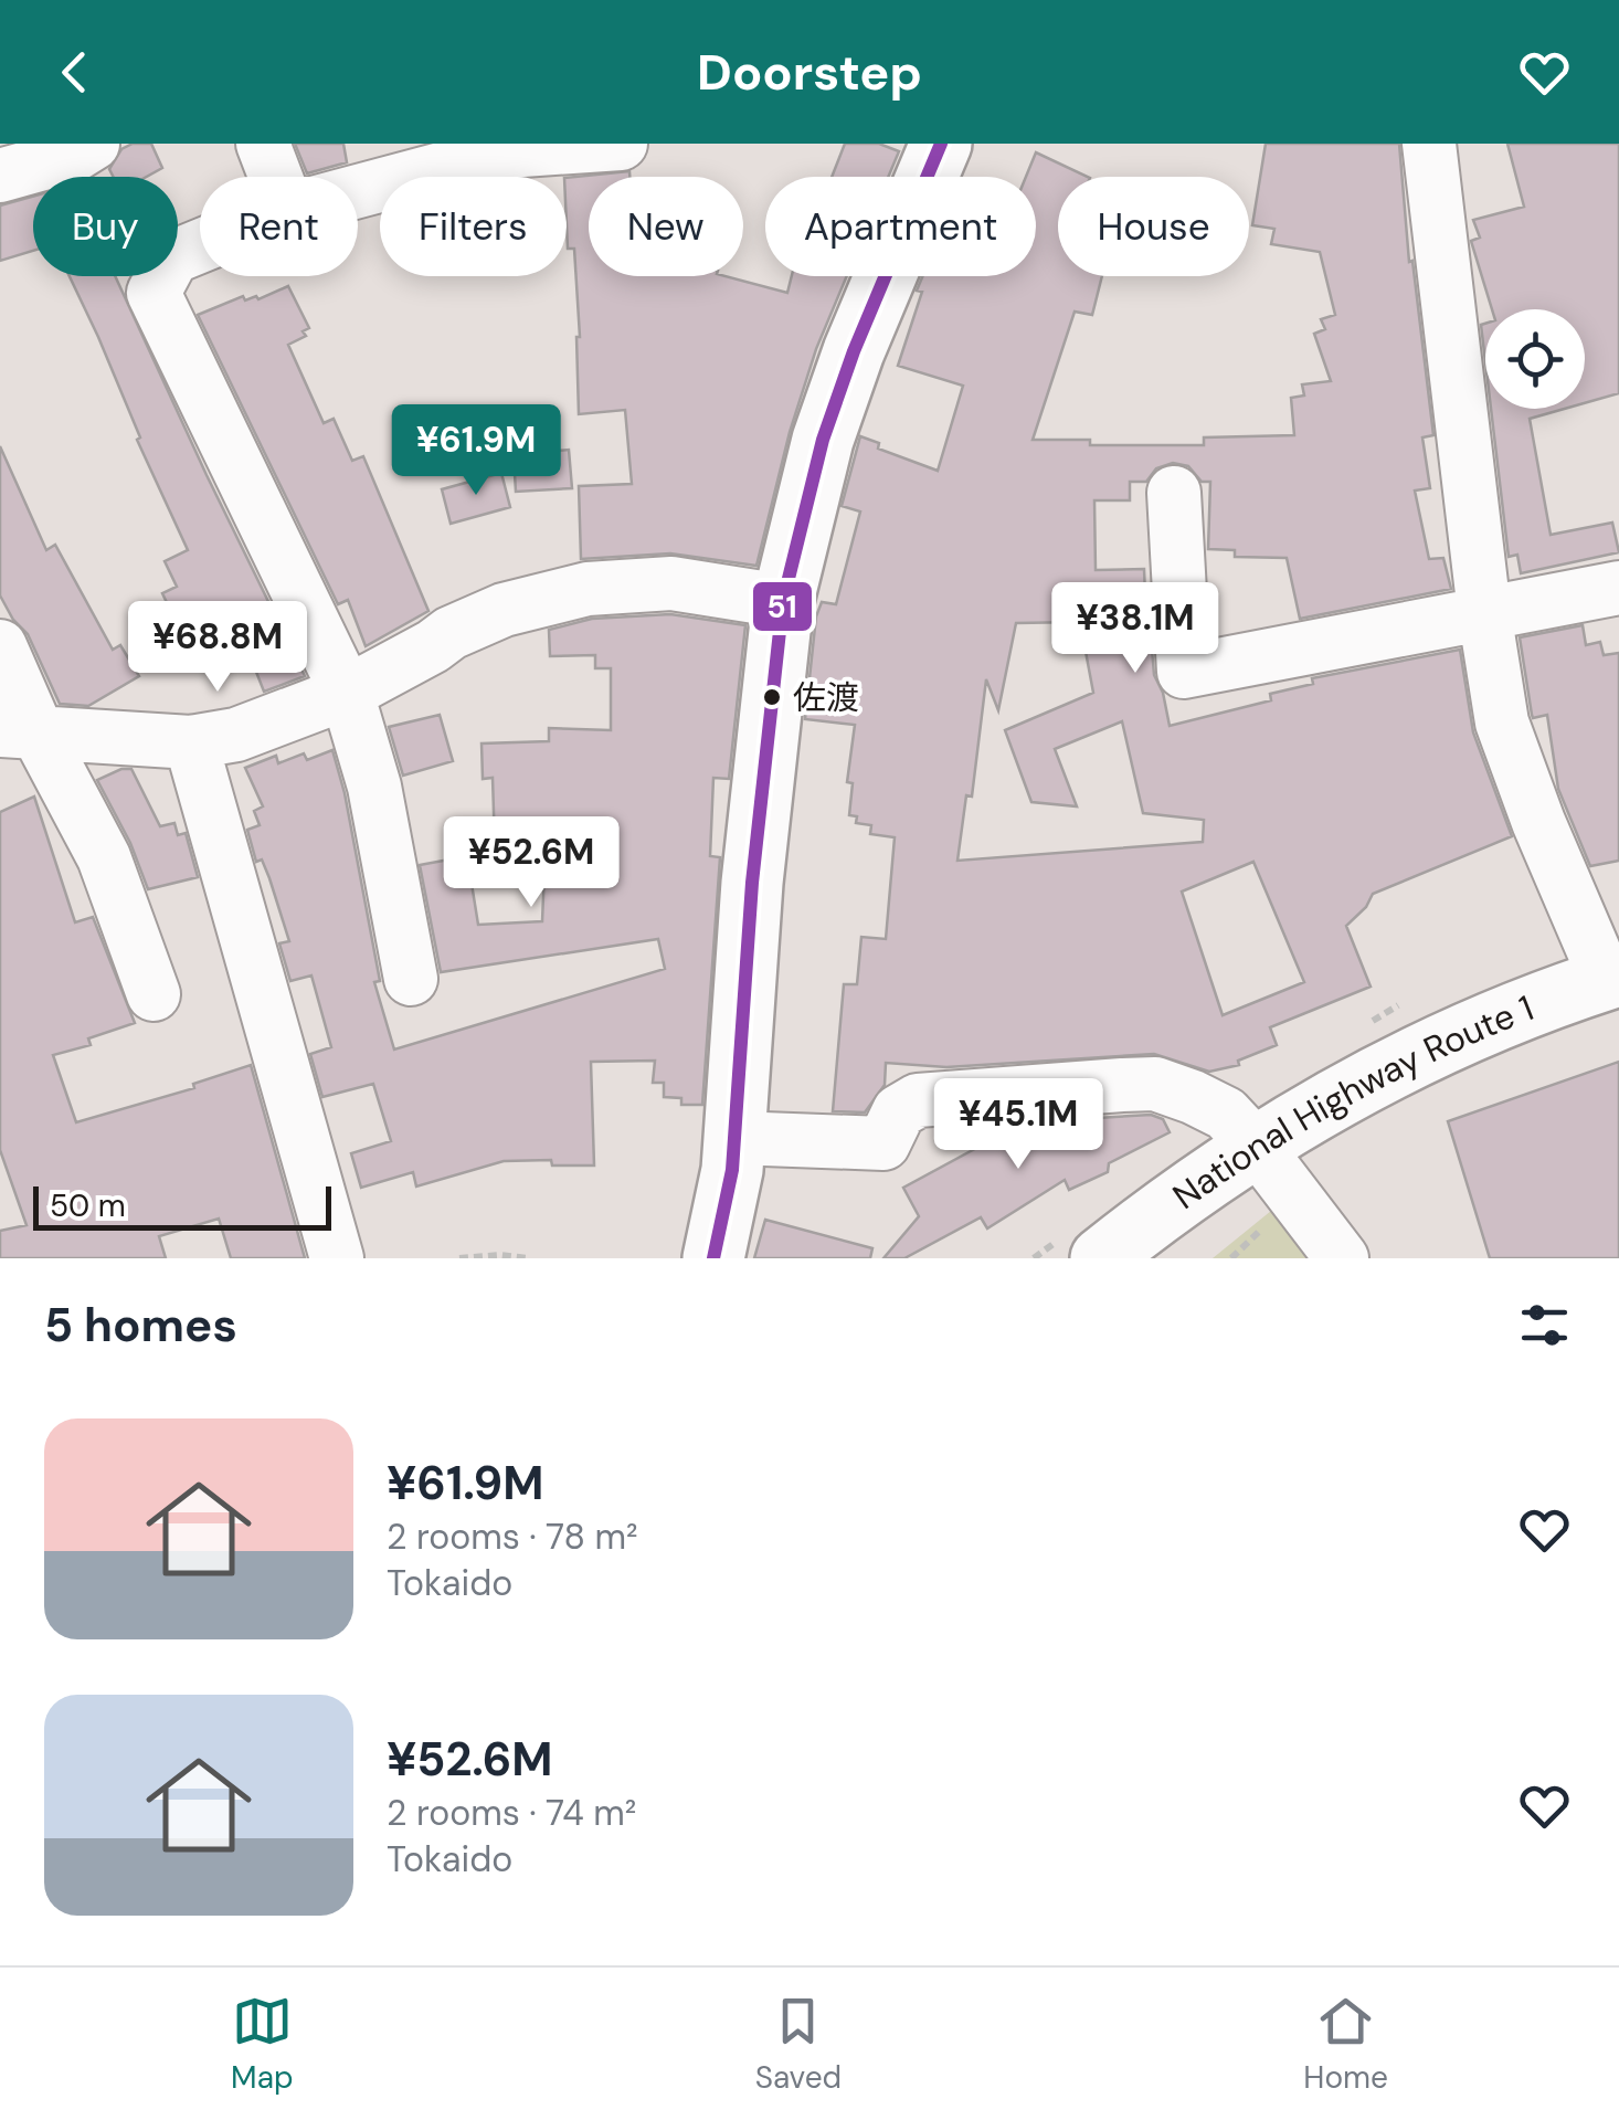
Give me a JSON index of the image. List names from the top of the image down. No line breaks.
{"streets":{"main road":["National Highway Route 1"]},"places":["佐渡"],"lines":["transit line 51"],"scale_bar":"50 m","page":{"header":"Doorstep","chip":["Buy","Rent","Filters","New","Apartment","House"],"price":["¥61.9M","¥38.1M","¥68.8M","¥52.6M","¥45.1M"],"scale":"50 m","heading":"5 homes","list":[{"name":"¥61.9M","note":"2 rooms · 78 m² · Tokaido"},{"name":"¥52.6M","note":"2 rooms · 74 m² · Tokaido"}],"tabs":["Map","Saved","Home"]}}
